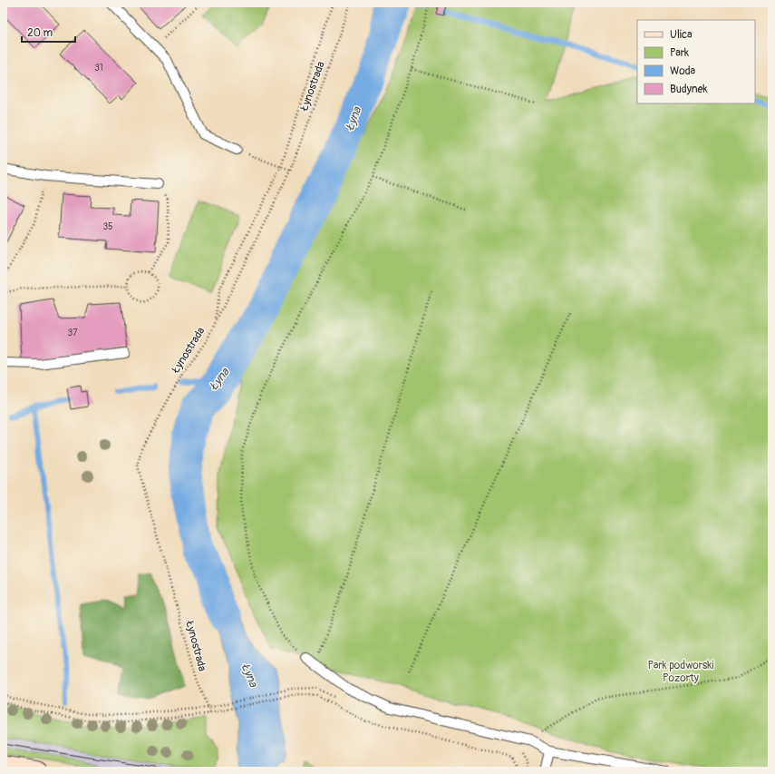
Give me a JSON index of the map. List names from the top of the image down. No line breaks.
{"streets":{"path":["Łynostrada"]},"water":["Łyna"],"parks":["Park podworski Pozorty"],"house_numbers":["31","35","37"],"legend":["Ulica","Park","Woda","Budynek"],"scale_bar":"20 m"}
